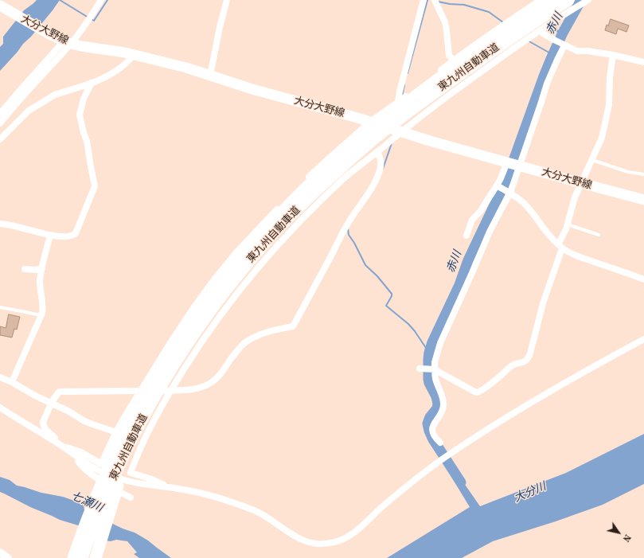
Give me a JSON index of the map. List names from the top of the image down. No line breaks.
{"streets":{"highway":["東九州自動車道"],"main road":["大分大野線"]},"water":["赤川","大分川","七瀬川"],"north":"bottom right"}
